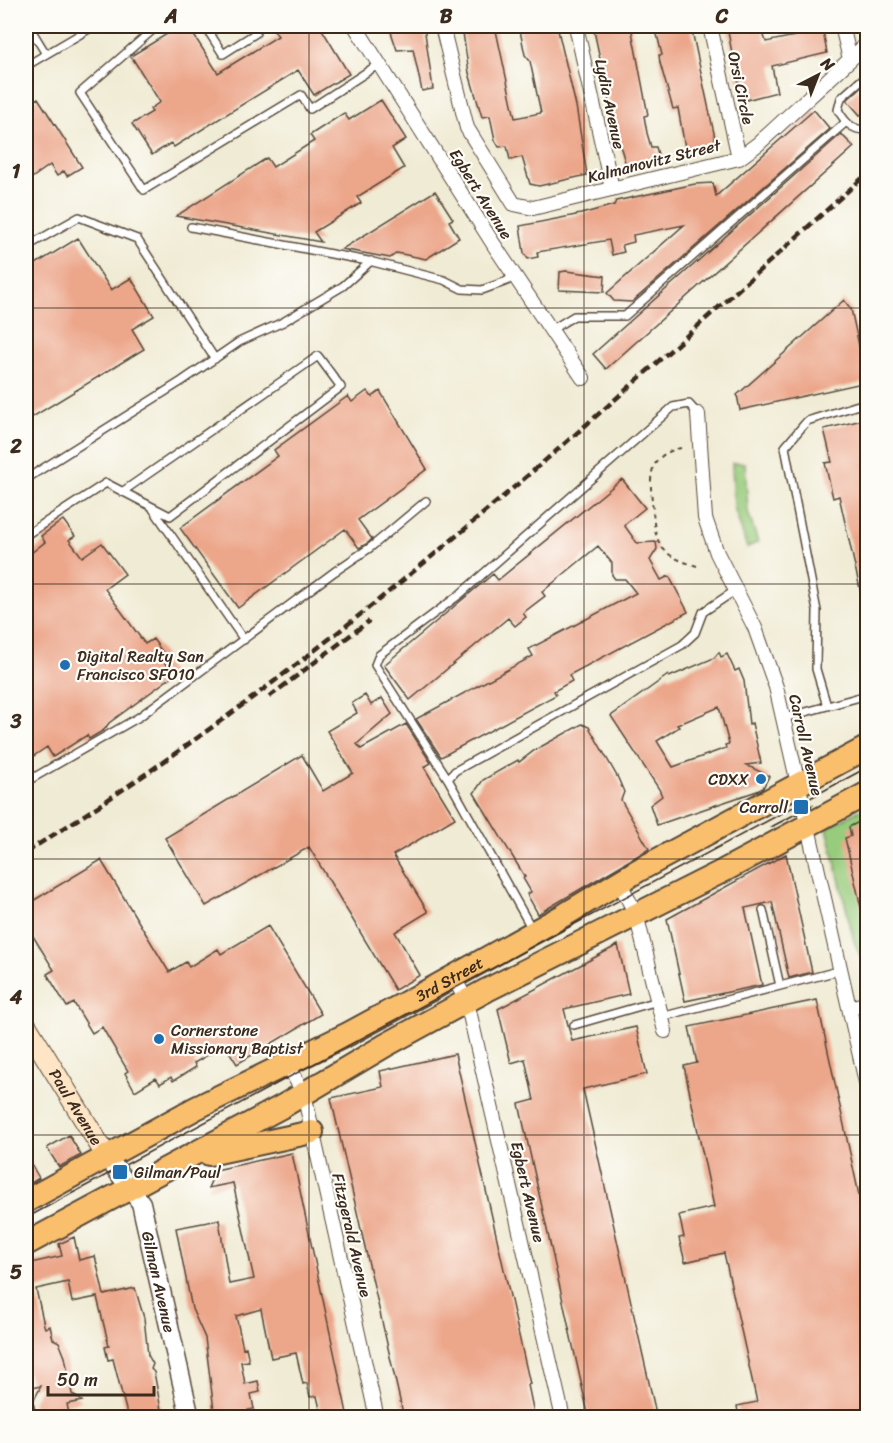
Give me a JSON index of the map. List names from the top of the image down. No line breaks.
{"streets":{"main road":["3rd Street","Paul Avenue"],"street":["Orsi Circle","Lydia Avenue","Kalmanovitz Street","Egbert Avenue","Carroll Avenue","Fitzgerald Avenue","Gilman Avenue"]},"crossings":[["Orsi Circle","Kalmanovitz Street"],["Lydia Avenue","Kalmanovitz Street"],["Egbert Avenue","3rd Street"],["Carroll Avenue","3rd Street"],["3rd Street","Paul Avenue"],["3rd Street","Fitzgerald Avenue"],["3rd Street","Gilman Avenue"],["Paul Avenue","Gilman Avenue"]],"places":{"other":["Digital Realty San Francisco SFO10","CDXX","Cornerstone Missionary Baptist"],"transit":["Carroll","Gilman/Paul"]},"scale_bar":"50 m","north":"top right","grid":{"columns":["A","B","C"],"rows":["1","2","3","4","5"]}}
